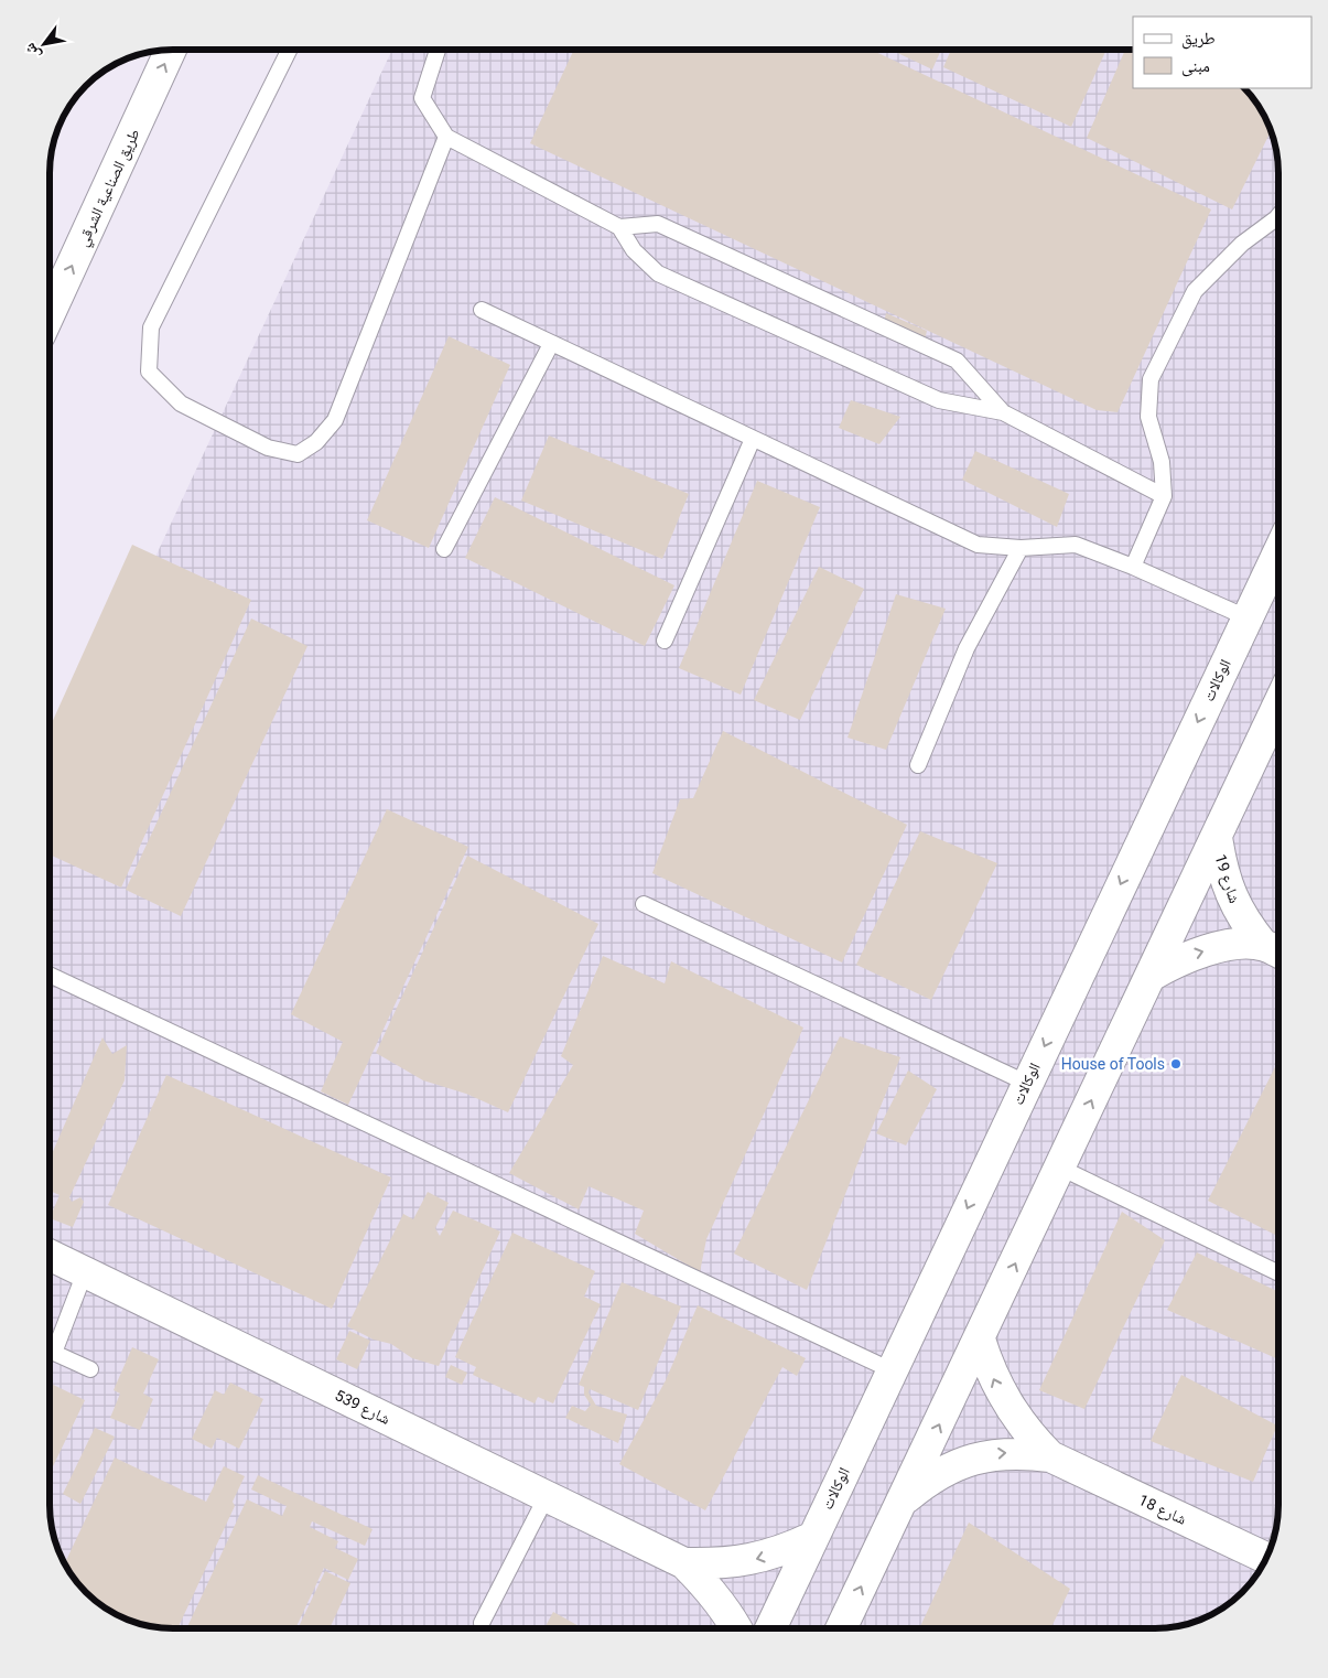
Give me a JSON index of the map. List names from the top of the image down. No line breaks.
{"streets":{"street":["طريق الصناعية الشرقي","الوكالات","شارع 19","شارع 539","شارع 18"]},"crossings":[["الوكالات","شارع 539"]],"one_way":["طريق الصناعية الشرقي","شارع 19"],"places":["House of Tools"],"legend":["طريق","مبنى"],"north":"bottom left"}
